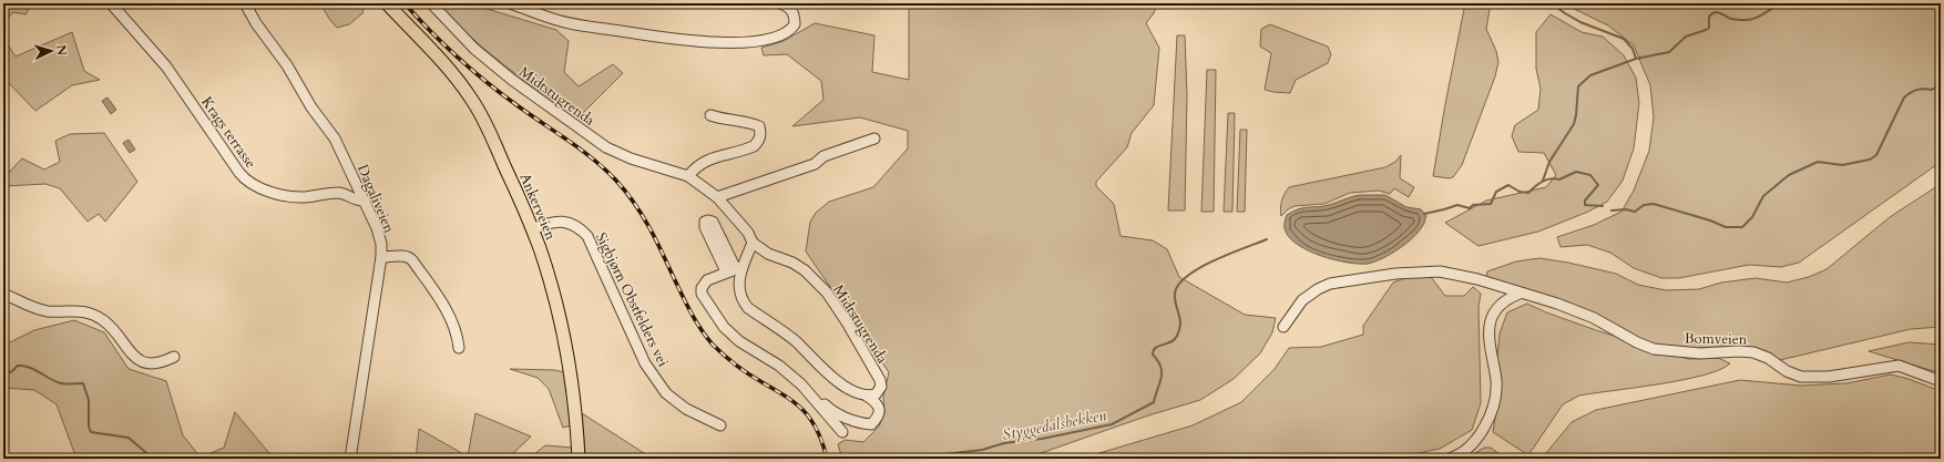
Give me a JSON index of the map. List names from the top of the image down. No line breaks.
{"streets":{"main road":["Ankerveien"],"street":["Midtstugrenda","Krags terrasse","Dagaliveien","Sigbjørn Obstfelders vei","Bomveien"]},"crossings":[["Krags terrasse","Dagaliveien"],["Ankerveien","Sigbjørn Obstfelders vei"]],"water":["Styggedalsbekken"],"north":"right"}
